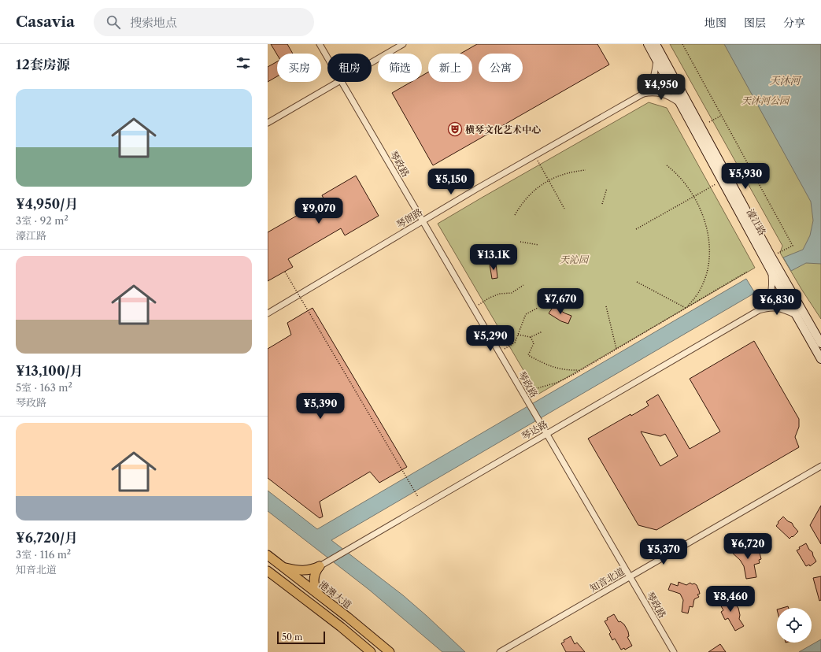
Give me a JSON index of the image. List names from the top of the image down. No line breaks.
{"streets":{"main road":["濠江路","港澳大道"],"street":["琴政路","琴朗路","琴达路","知音北道"]},"crossings":[["琴政路","琴朗路"],["琴政路","琴达路"],["琴政路","知音北道"]],"water":["天沐河"],"parks":["天沐河公园","天沁园"],"places":{"theatre":["横琴文化艺术中心"]},"scale_bar":"50 m","page":{"header":"Casavia","search":"搜索地点","nav":["地图","图层","分享"],"heading":"12套房源","chip":["买房","租房","筛选","新上","公寓"],"price":["¥4,950","¥5,930","¥5,150","¥9,070","¥13.1K","¥7,670","¥6,830","¥5,290","¥5,390","¥6,720","¥5,370","¥8,460"],"list":[{"name":"¥4,950/月","note":"3室 · 92 m² · 濠江路"},{"name":"¥13,100/月","note":"5室 · 163 m² · 琴政路"},{"name":"¥6,720/月","note":"3室 · 116 m² · 知音北道"}],"scale":"50 m"}}
